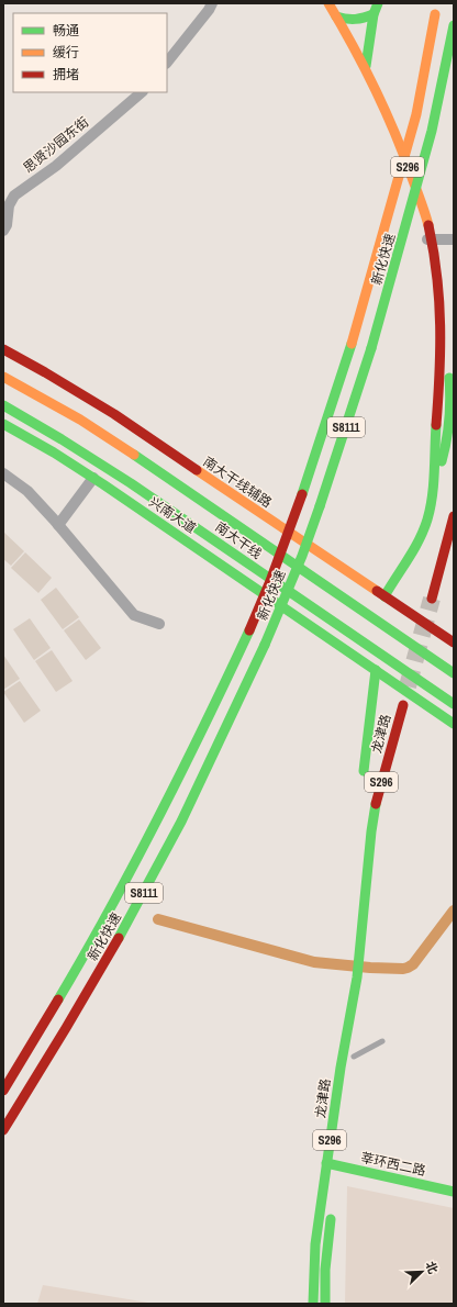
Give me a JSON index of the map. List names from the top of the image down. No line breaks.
{"streets":{"main road":["S296","新化快速","S8111","南大干线辅路","兴南大道","南大干线","龙津路","莘环西二路"],"street":["思贤沙园东街"]},"crossings":[["S296","南大干线辅路"],["龙津路","莘环西二路"]],"legend":["畅通","缓行","拥堵"],"north":"top right"}
